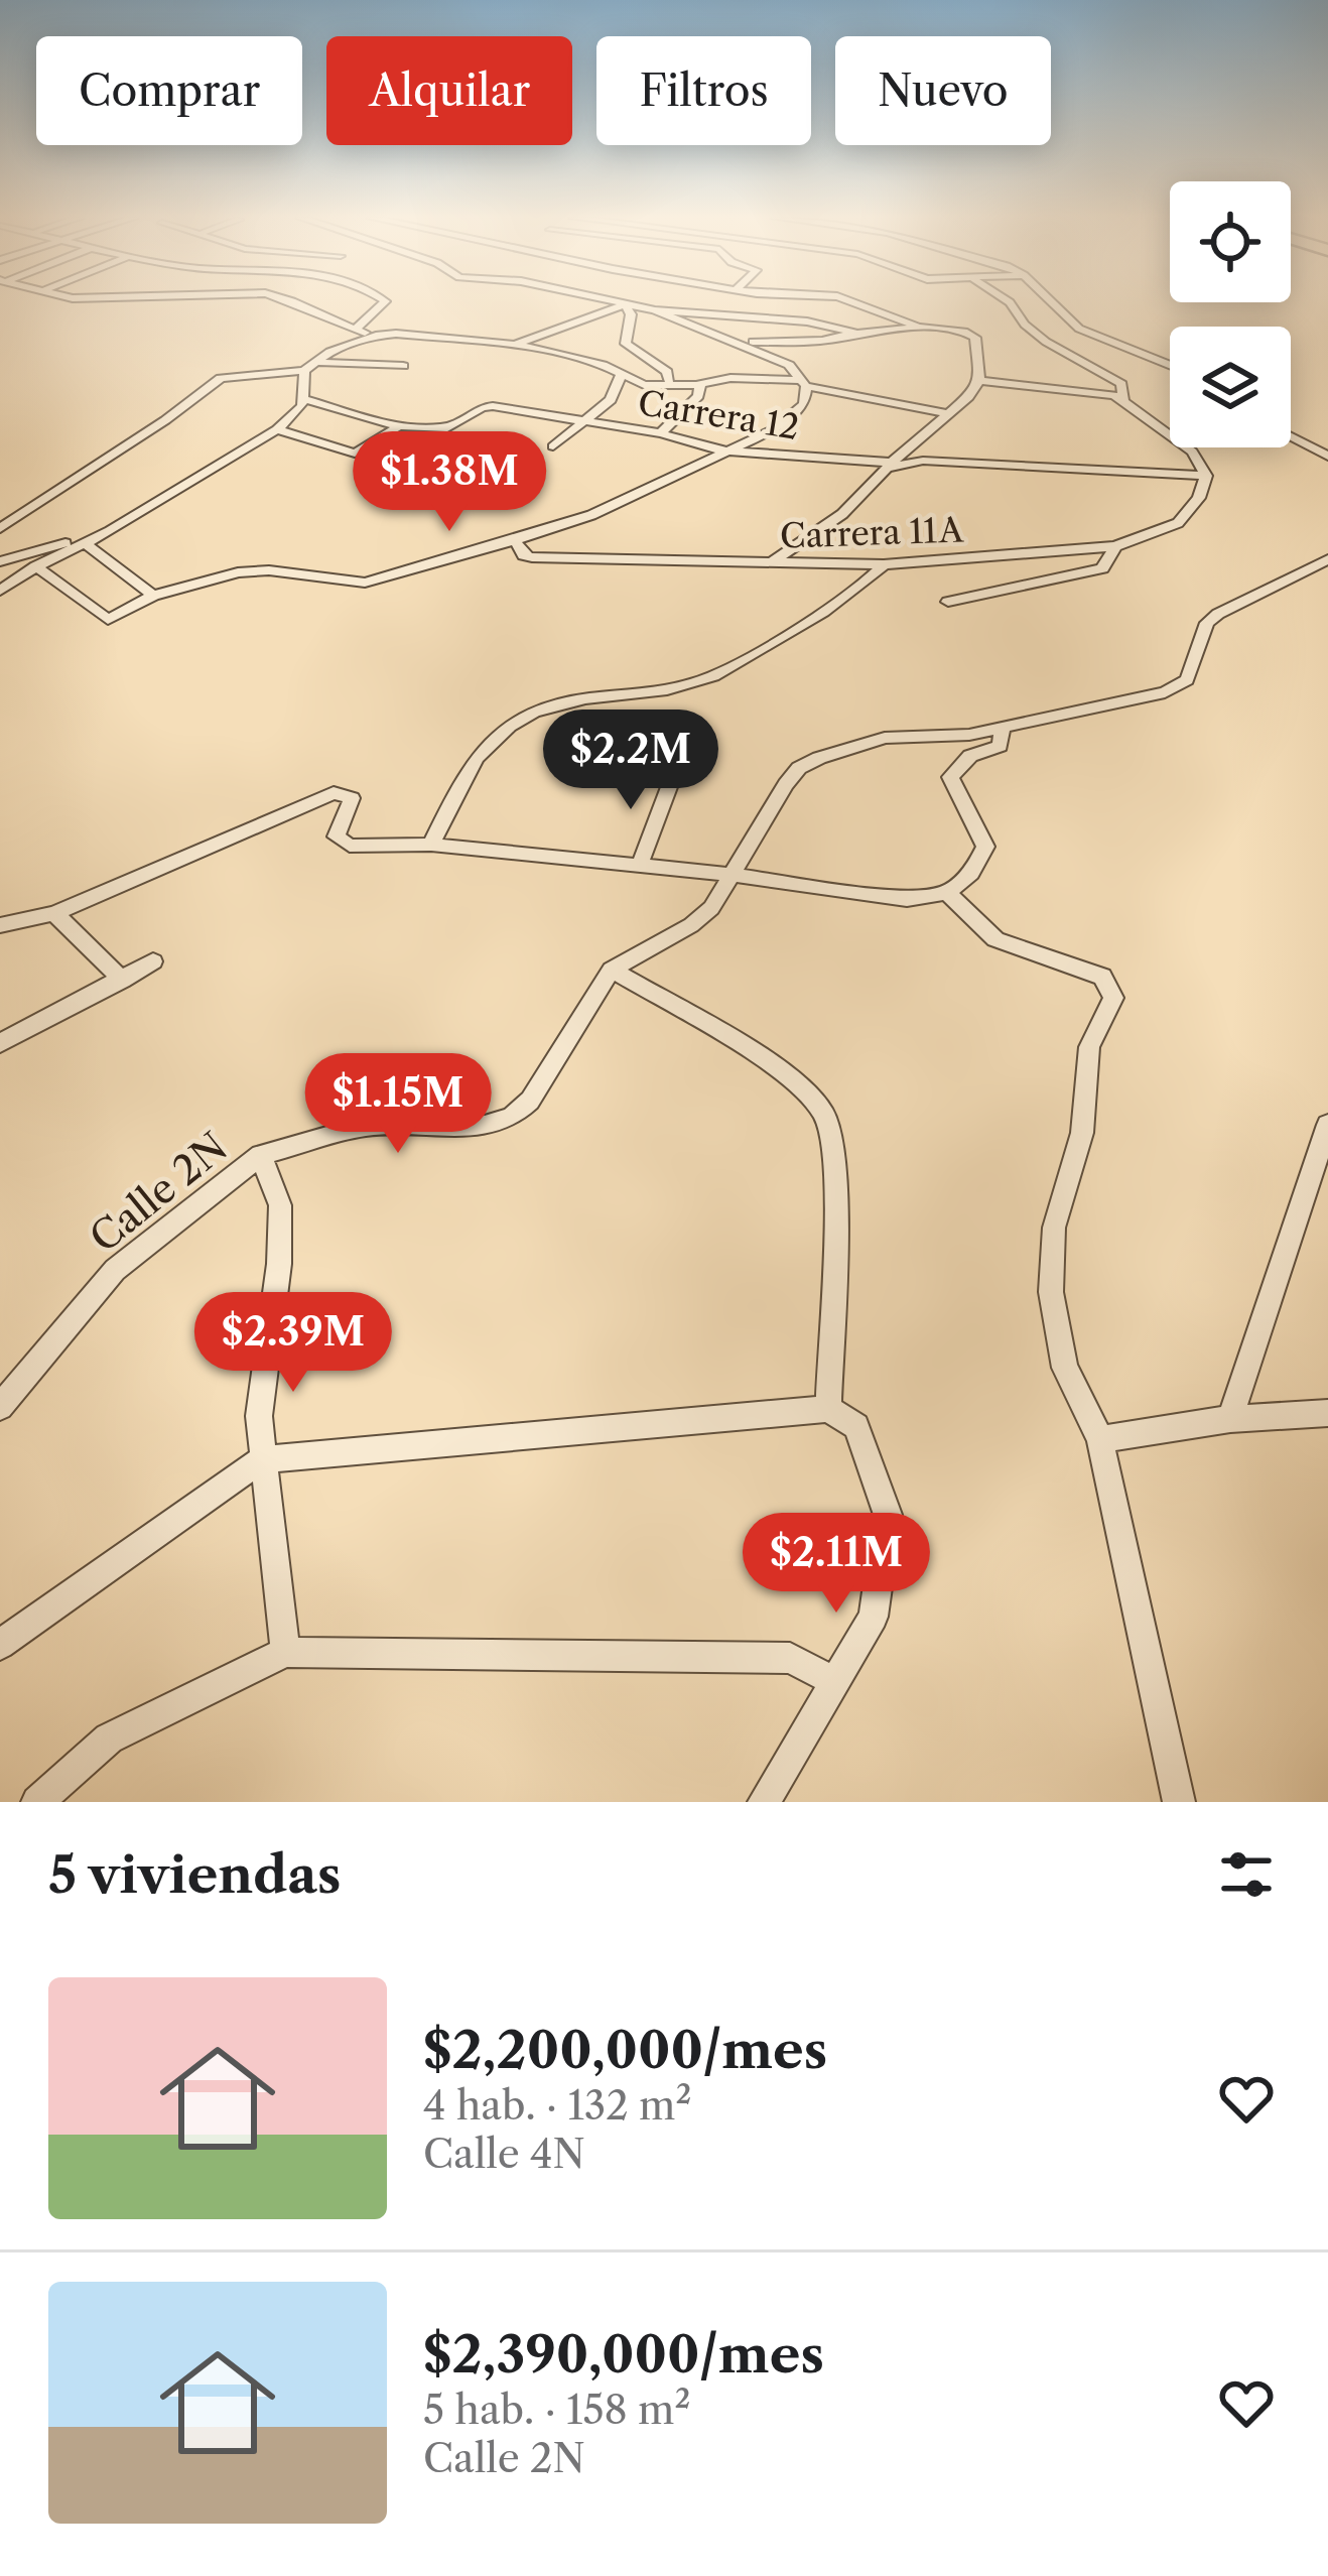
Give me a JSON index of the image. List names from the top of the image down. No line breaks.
{"streets":{"street":["Carrera 12","Carrera 11A","Calle 2N"]},"crossings":[["Carrera 12","Carrera 11A"]],"page":{"chip":["Comprar","Alquilar","Filtros","Nuevo"],"price":["$1.38M","$2.2M","$1.15M","$2.39M","$2.11M"],"heading":"5 viviendas","list":[{"name":"$2,200,000/mes","note":"4 hab. · 132 m² · Calle 4N"},{"name":"$2,390,000/mes","note":"5 hab. · 158 m² · Calle 2N"}]}}
